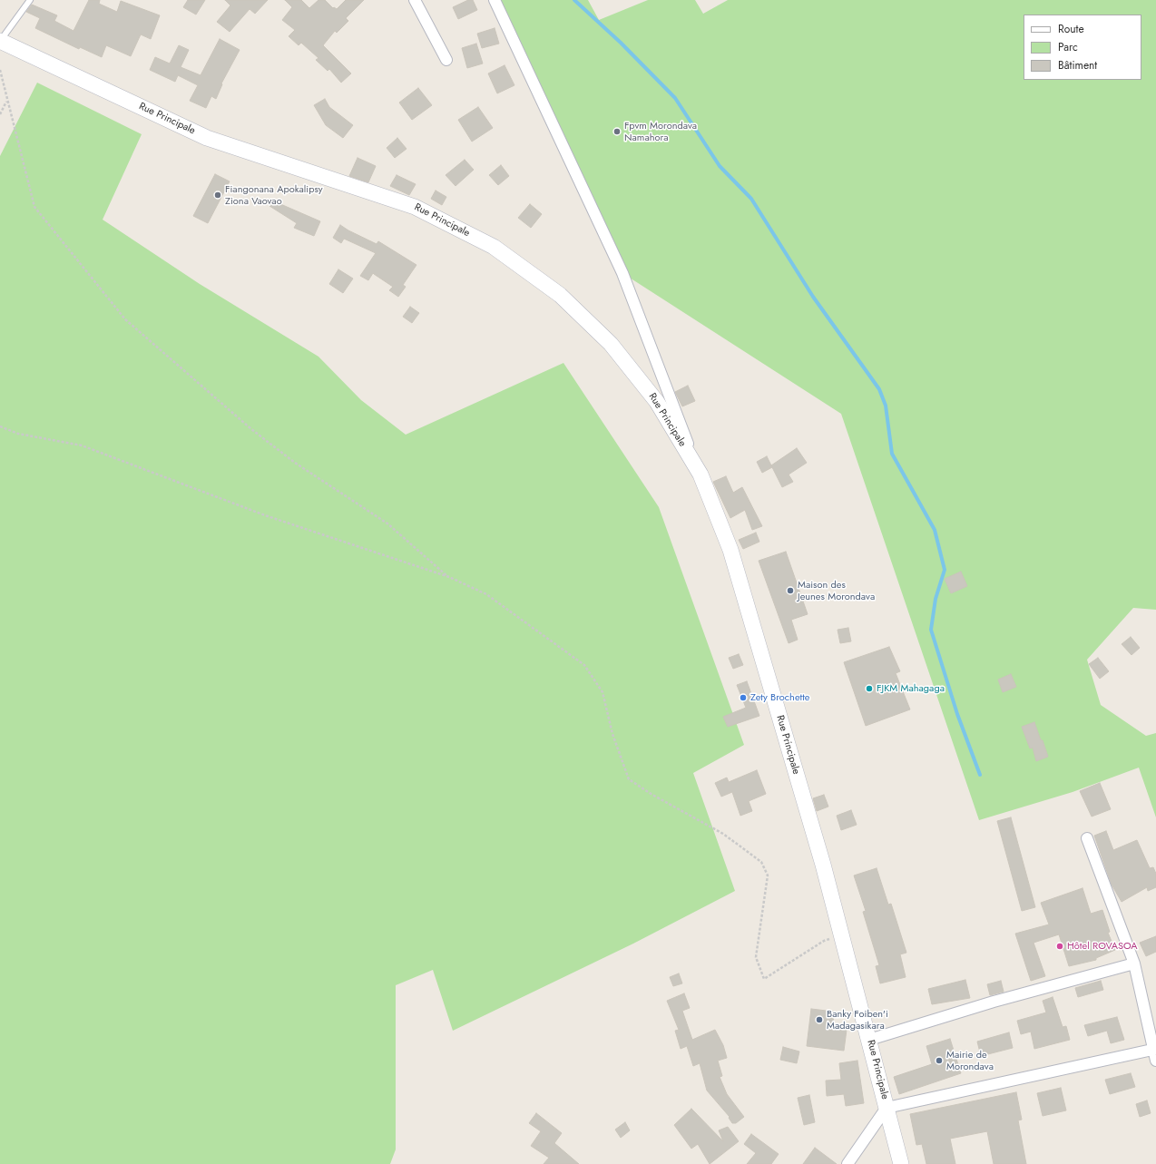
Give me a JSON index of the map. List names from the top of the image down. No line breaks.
{"streets":{"main road":["Rue Principale"]},"places":["Fpvm Morondava Namahora","Fiangonana Apokalipsy Ziona Vaovao","Maison des Jeunes Morondava","FJKM Mahagaga","Zety Brochette","Hôtel ROVASOA","Banky Foiben'i Madagasikara","Mairie de Morondava"],"legend":["Route","Parc","Bâtiment"]}
